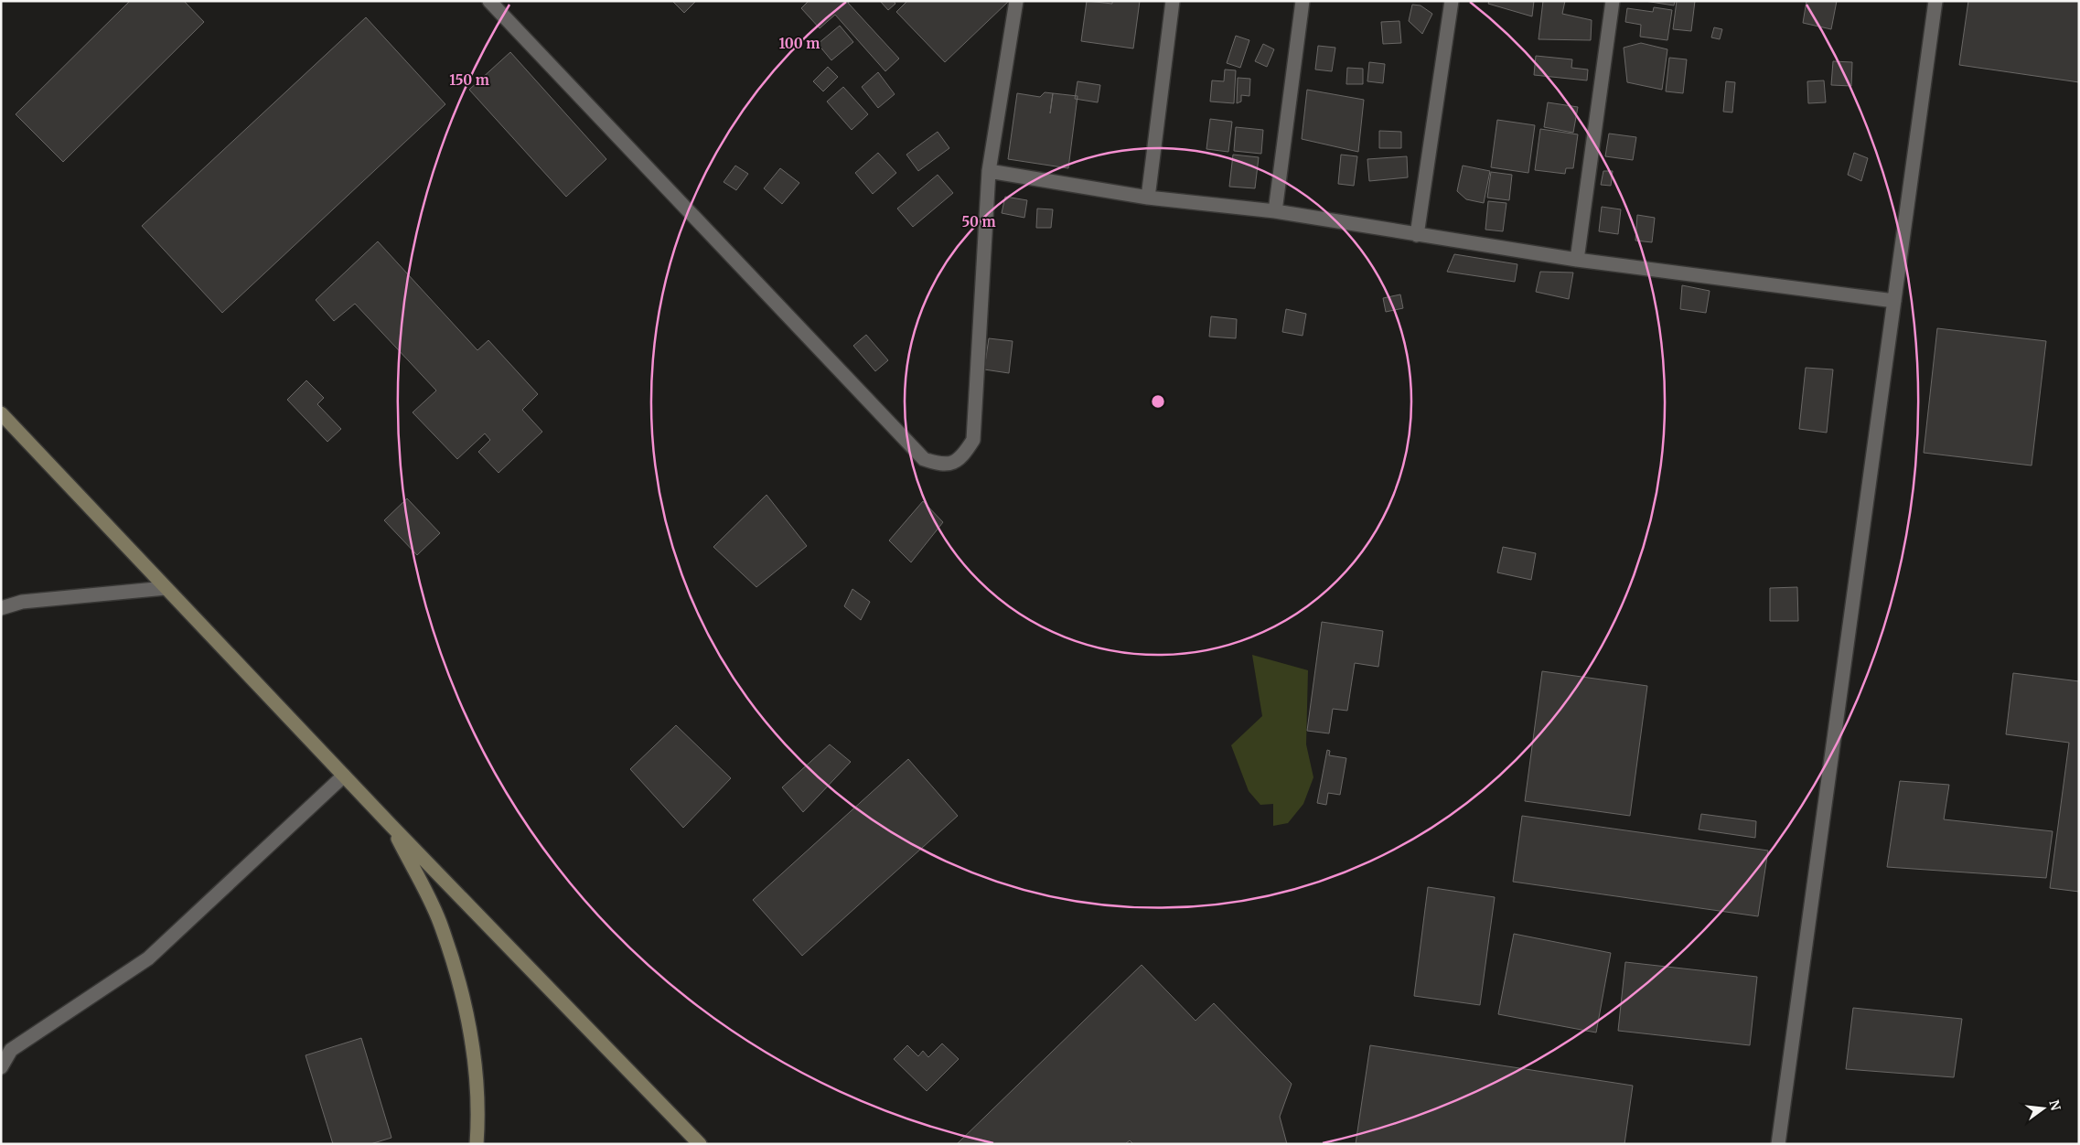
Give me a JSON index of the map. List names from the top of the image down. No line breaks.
{"north":"right","rings":["100 m","150 m","50 m"]}
